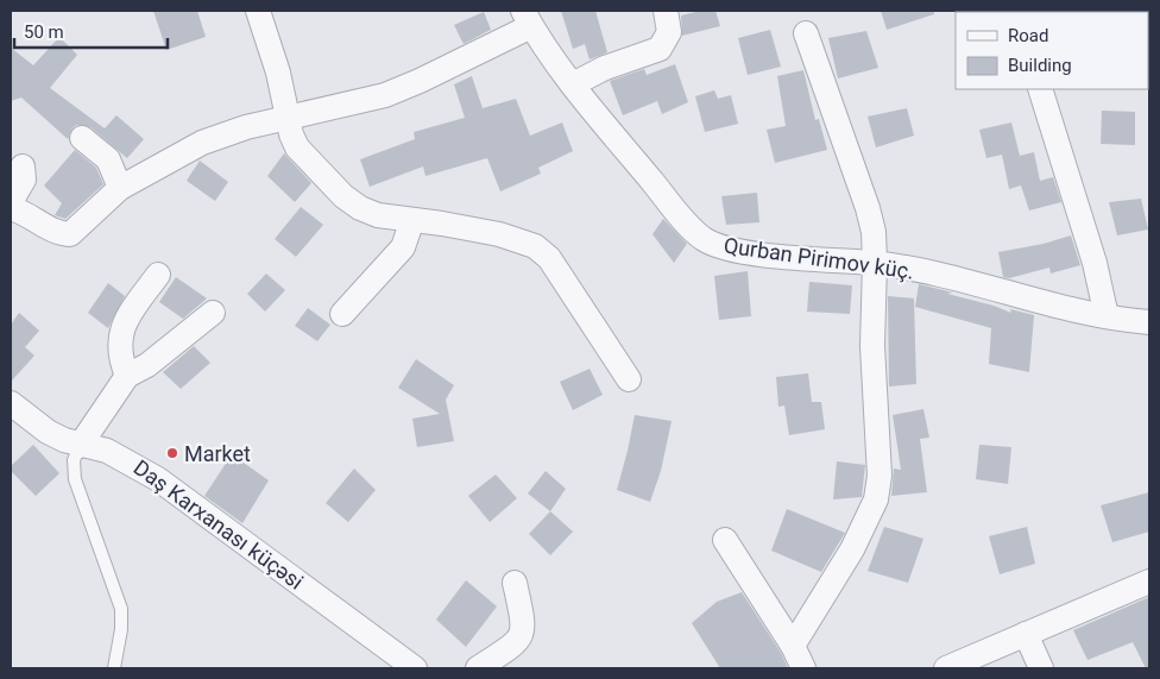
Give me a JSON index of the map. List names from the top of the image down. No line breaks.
{"streets":{"street":["Qurban Pirimov küç.","Daş Karxanası küçəsi"]},"places":["Market"],"legend":["Road","Building"],"scale_bar":"50 m"}
